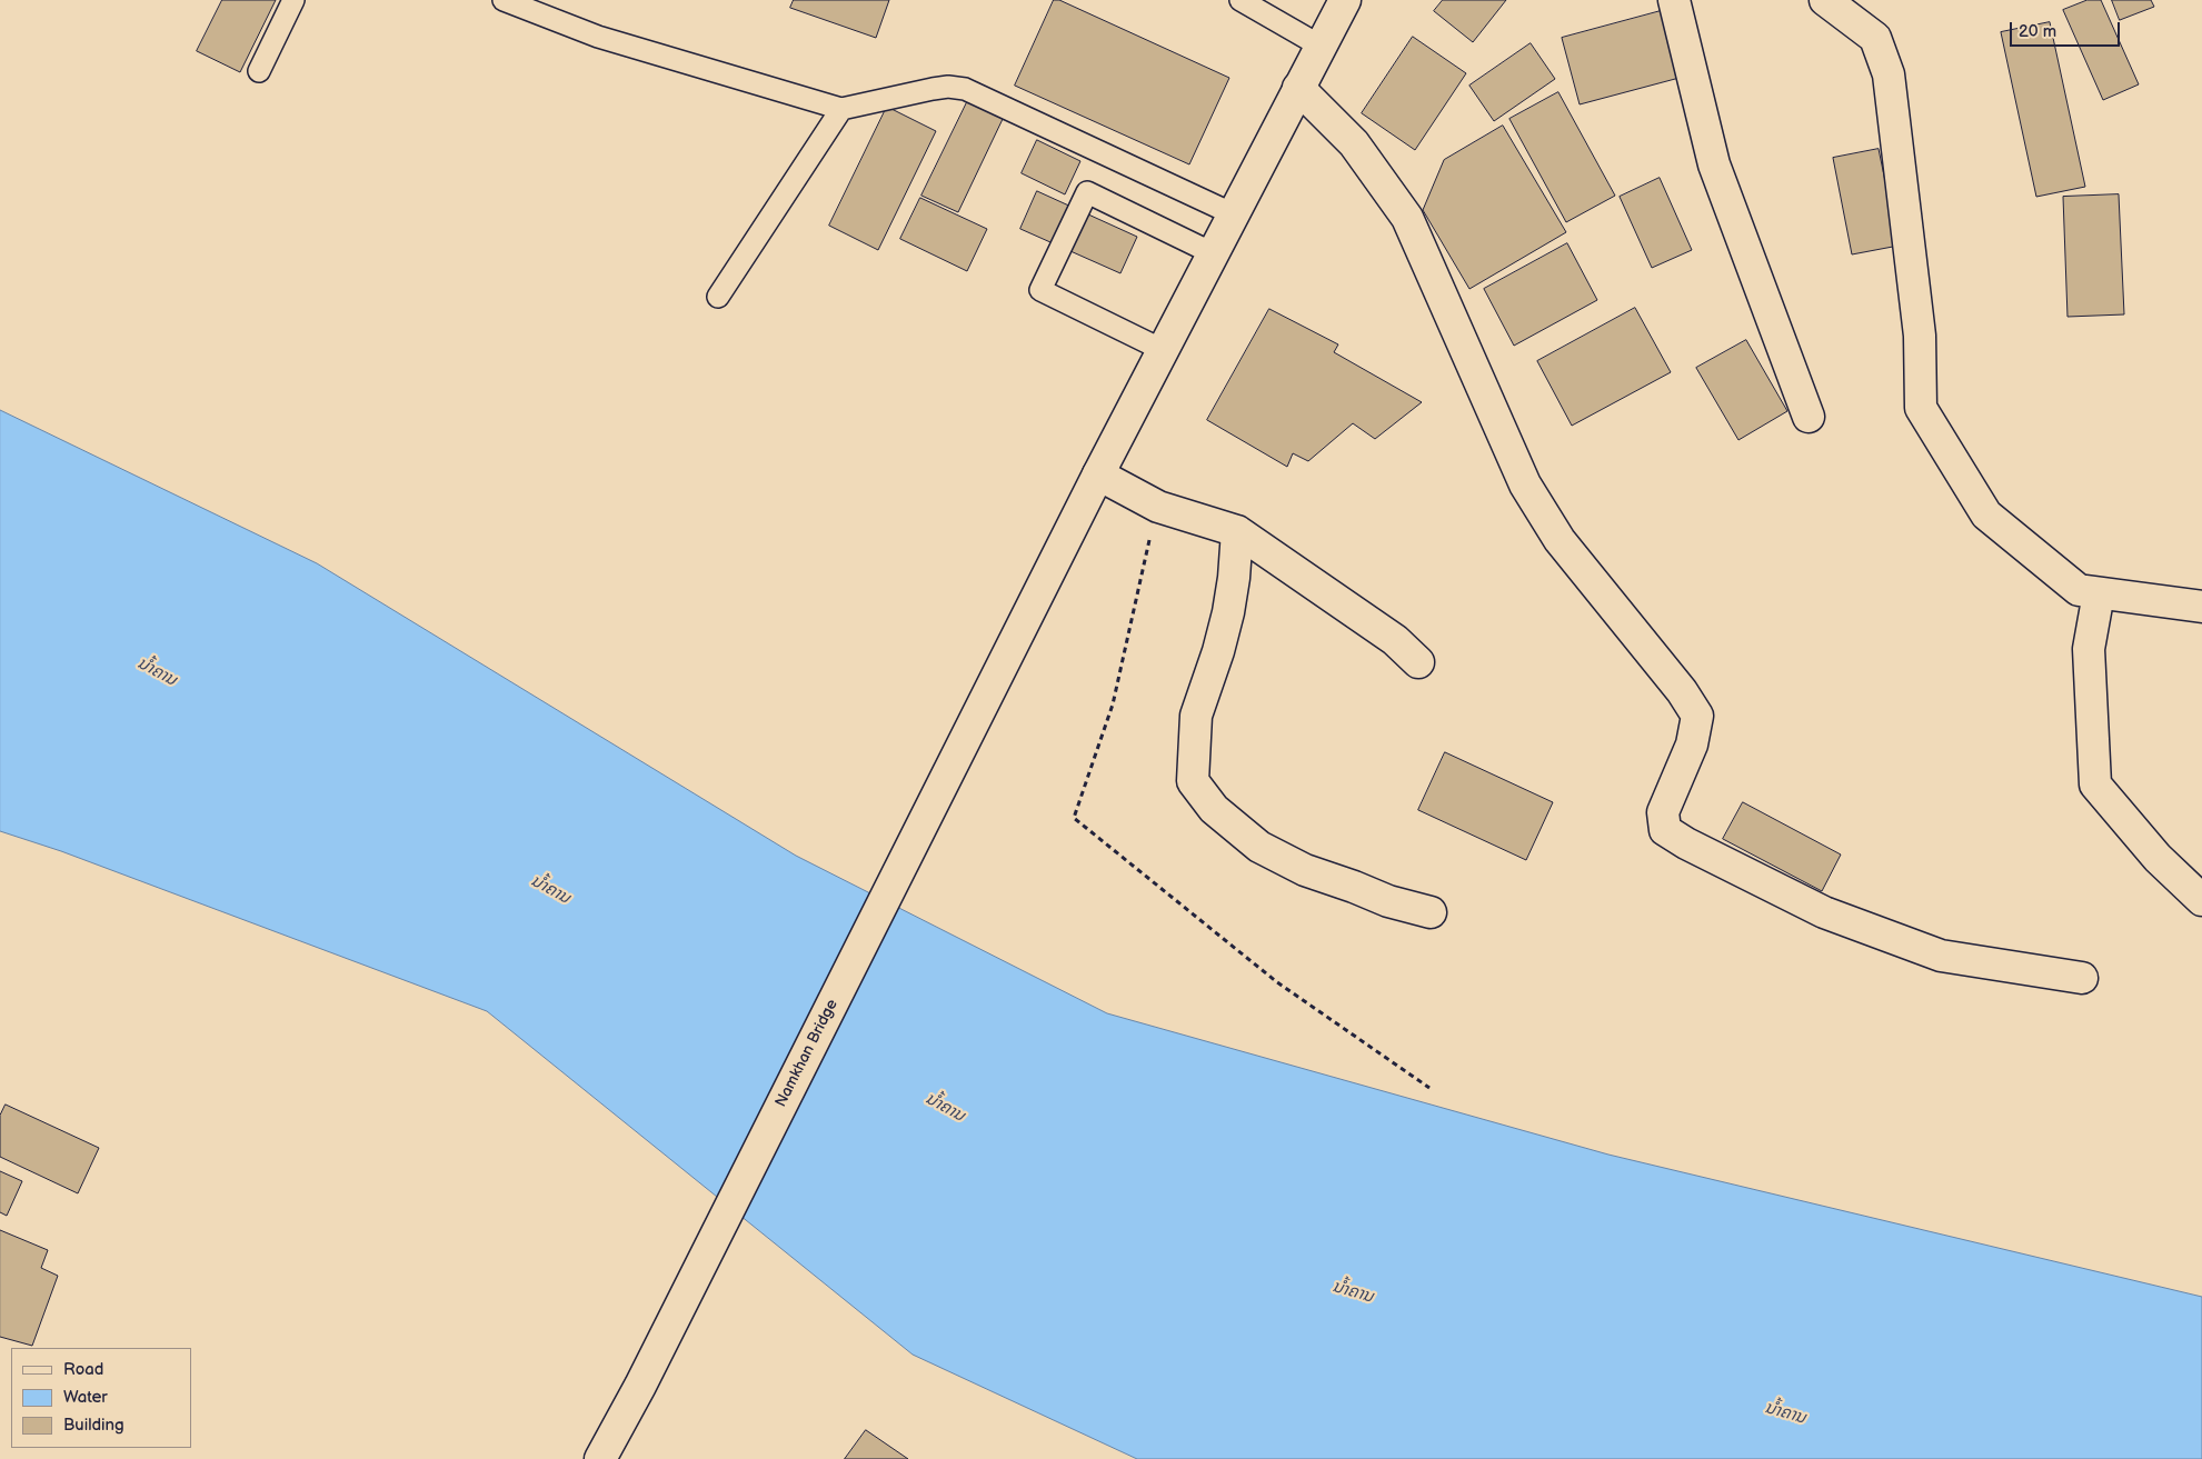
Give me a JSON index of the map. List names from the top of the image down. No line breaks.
{"streets":{"street":["Namkhan Bridge"]},"water":["ນ້ຳຄານ"],"legend":["Road","Water","Building"],"scale_bar":"20 m"}
